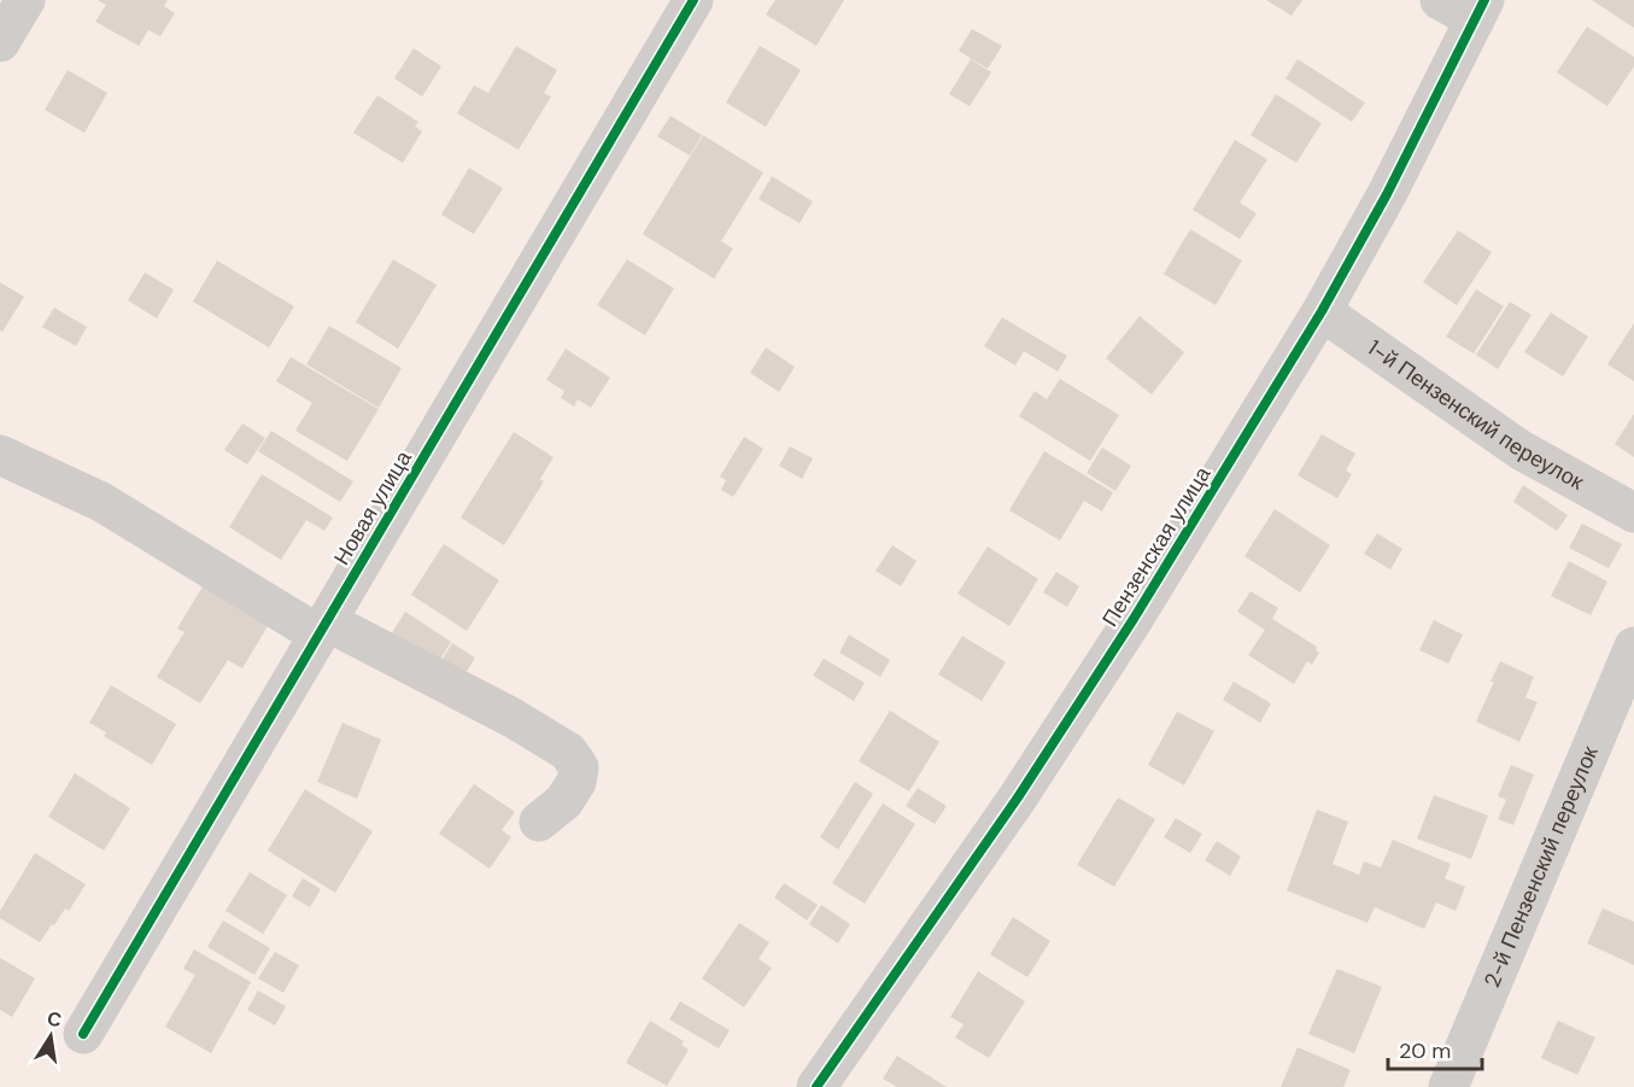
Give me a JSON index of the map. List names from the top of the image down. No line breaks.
{"streets":{"street":["1-й Пензенский переулок","Новая улица","Пензенская улица","2-й Пензенский переулок"]},"crossings":[["1-й Пензенский переулок","Пензенская улица"]],"scale_bar":"20 m","north":"top"}
